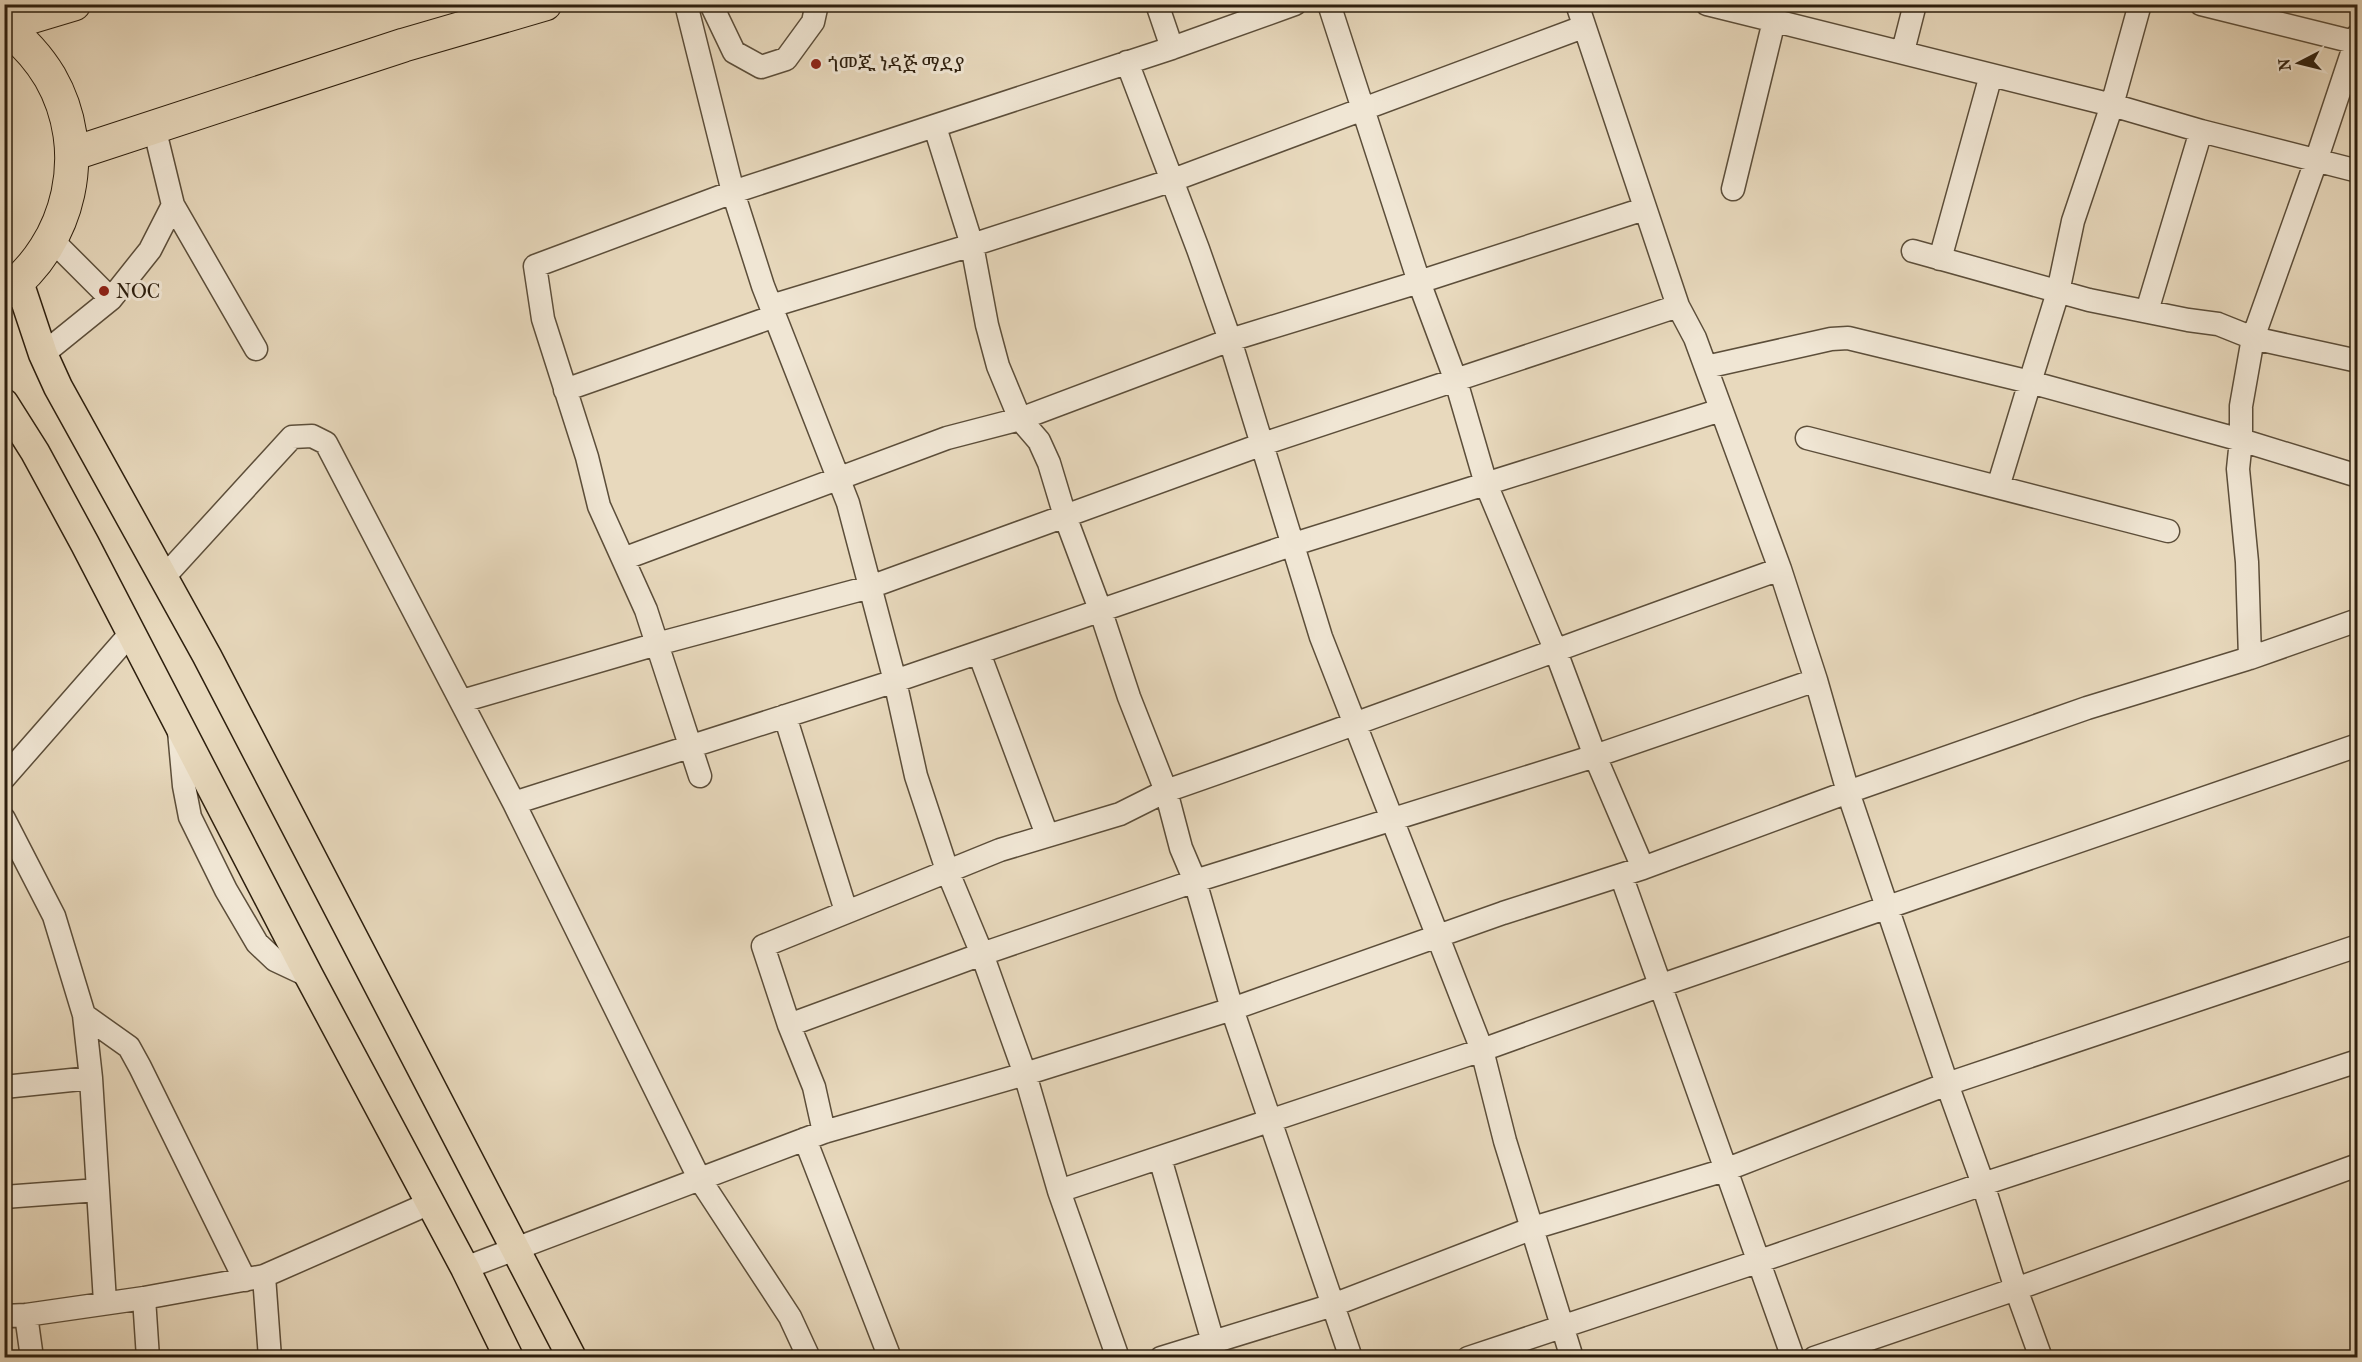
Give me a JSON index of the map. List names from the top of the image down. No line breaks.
{"places":["ጎመጁ ነዳጅ ማደያ","NOC"],"north":"left"}
